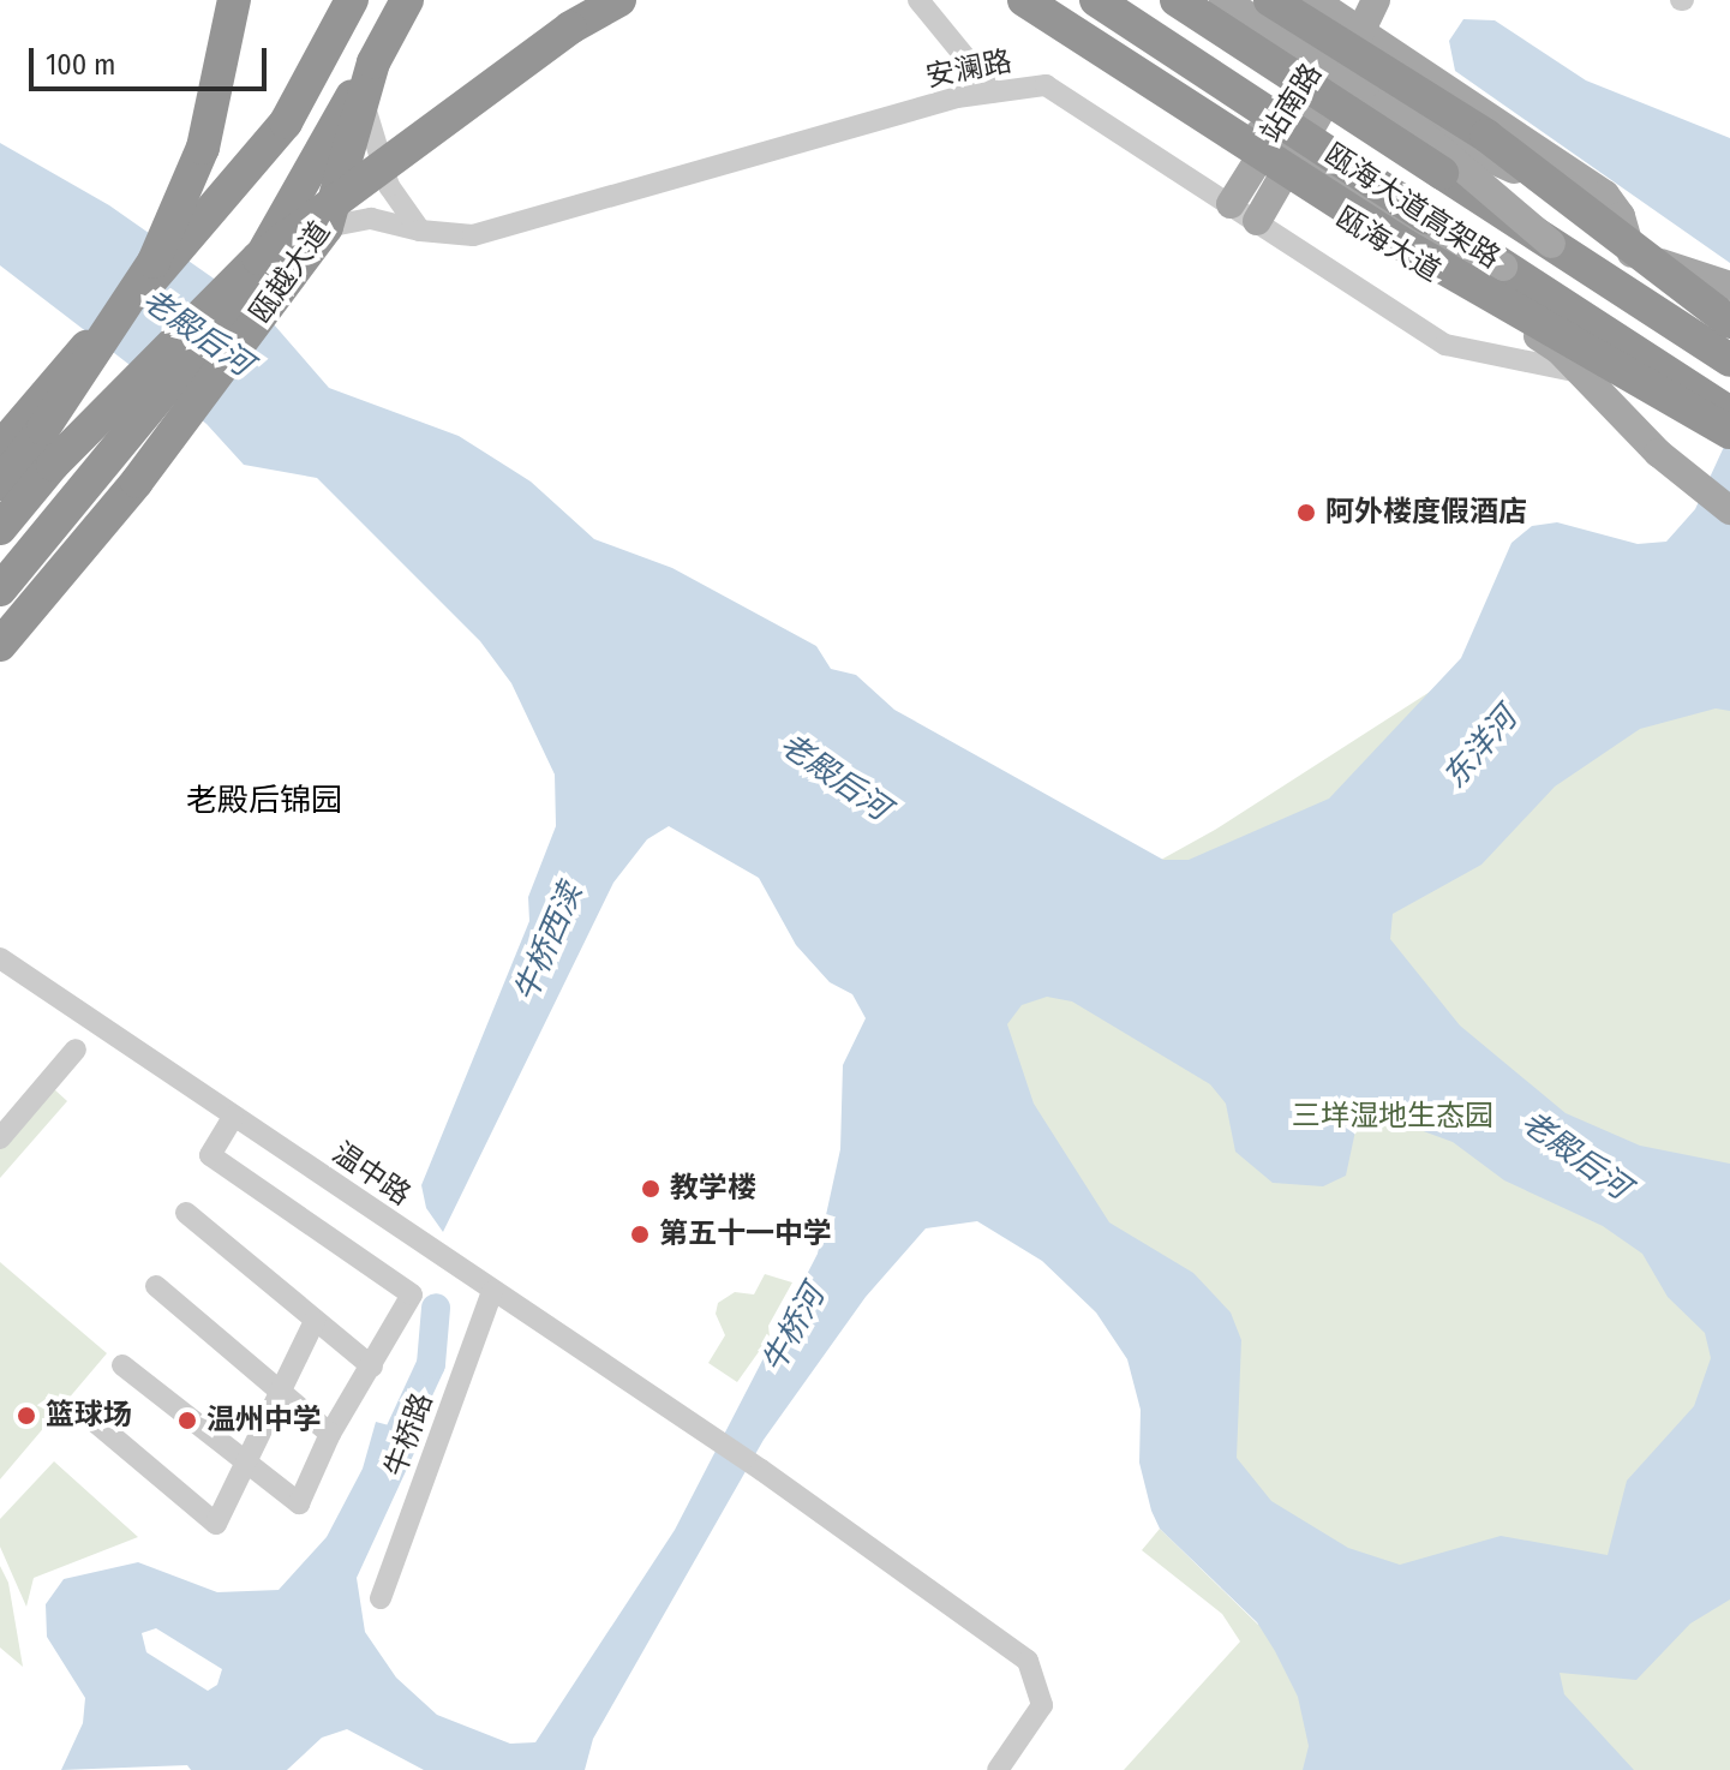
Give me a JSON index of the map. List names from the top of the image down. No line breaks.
{"streets":{"highway":["瓯海大道高架路","瓯越大道"],"main road":["站南路","瓯海大道"],"street":["安澜路","温中路","牛桥路"]},"crossings":[["安澜路","站南路"],["安澜路","瓯海大道"],["安澜路","瓯越大道"],["站南路","瓯海大道"],["温中路","牛桥路"]],"districts":["老殿后锦园"],"water":["老殿后河","东洋河","牛桥西渎","牛桥河"],"parks":["三垟湿地生态园"],"places":["阿外楼度假酒店","教学楼","第五十一中学","篮球场","温州中学"],"scale_bar":"100 m"}
